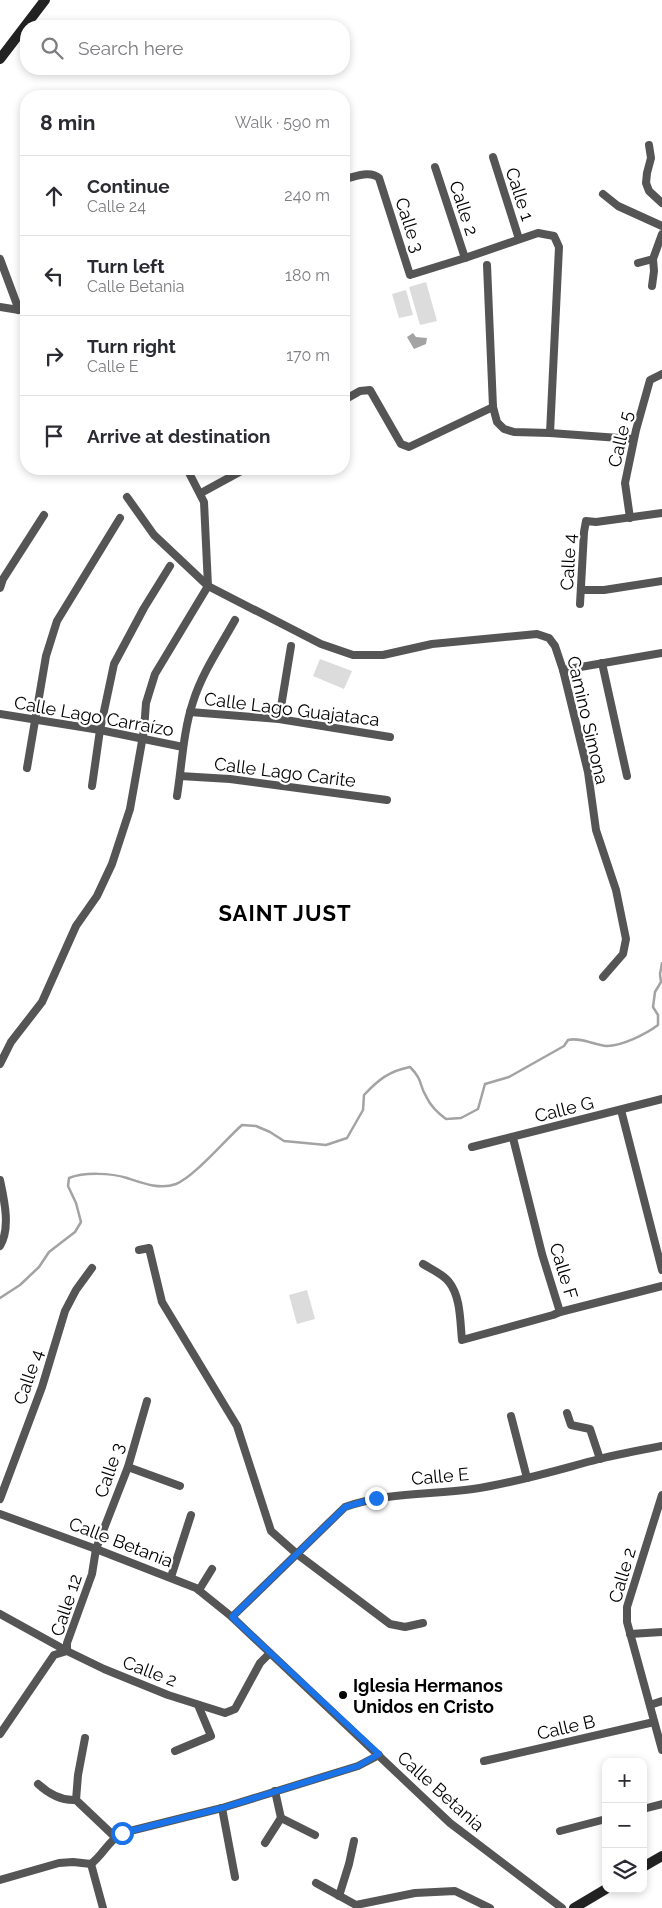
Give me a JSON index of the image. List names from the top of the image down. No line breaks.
{"streets":{"street":["Calle 1","Calle 2","Calle 3","Calle 5","Calle 4","Calle Lago Guajataca","Calle Lago Carraízo","Camino Simona","Calle Lago Carite","Calle G","Calle F","Calle E","Calle Betania","Calle 12","Calle B"]},"crossings":[["Calle 1","Calle 3"],["Calle 2","Calle 3"],["Calle 2","Calle Betania"],["Calle 2","Calle 12"],["Calle 2","Calle B"],["Calle 3","Calle Betania"],["Calle 3","Calle 12"],["Calle 5","Calle 4"],["Calle G","Calle F"],["Calle E","Calle Betania"],["Calle Betania","Calle 12"]],"districts":["SAINT JUST"],"places":["Iglesia Hermanos Unidos en Cristo"],"page":{"search":"Search here","heading":["8 min","Walk · 590 m"],"list":[["Continue","Calle 24","240 m"],["Turn left","Calle Betania","180 m"],["Turn right","Calle E","170 m"],"Arrive at destination"],"map_buttons":["+","−"]}}
